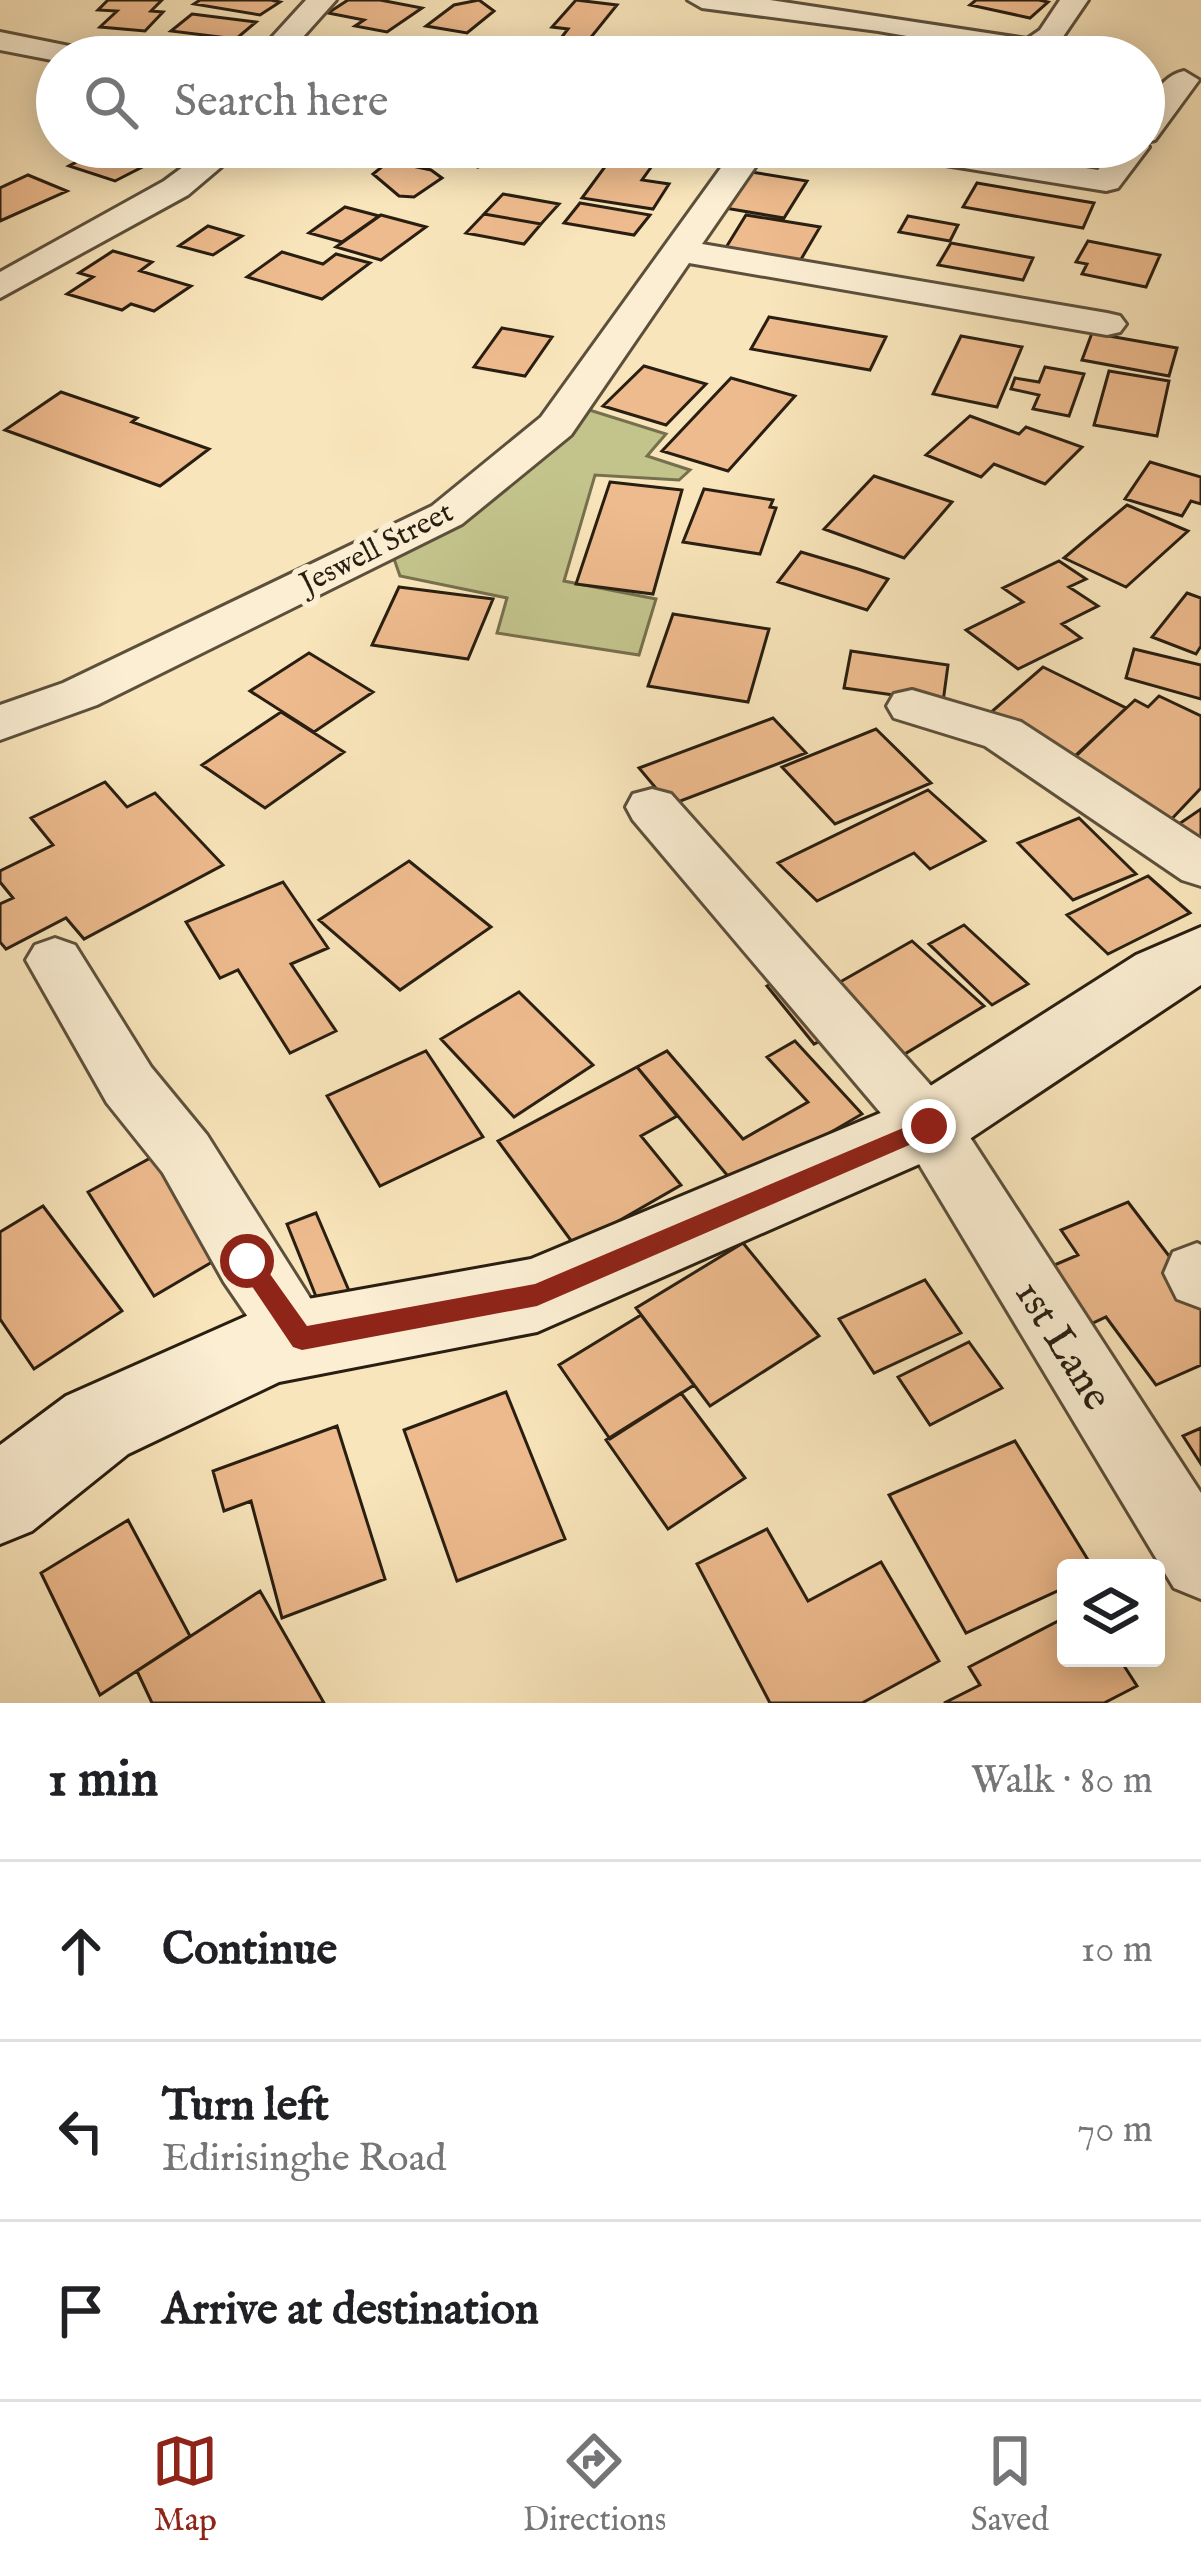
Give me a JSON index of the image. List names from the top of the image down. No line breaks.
{"streets":{"street":["Jeswell Street","1st Lane"]},"page":{"search":"Search here","heading":["1 min","Walk · 80 m"],"list":[["Continue","10 m"],["Turn left","Edirisinghe Road","70 m"],"Arrive at destination"],"nav":["Map","Directions","Saved"]}}
